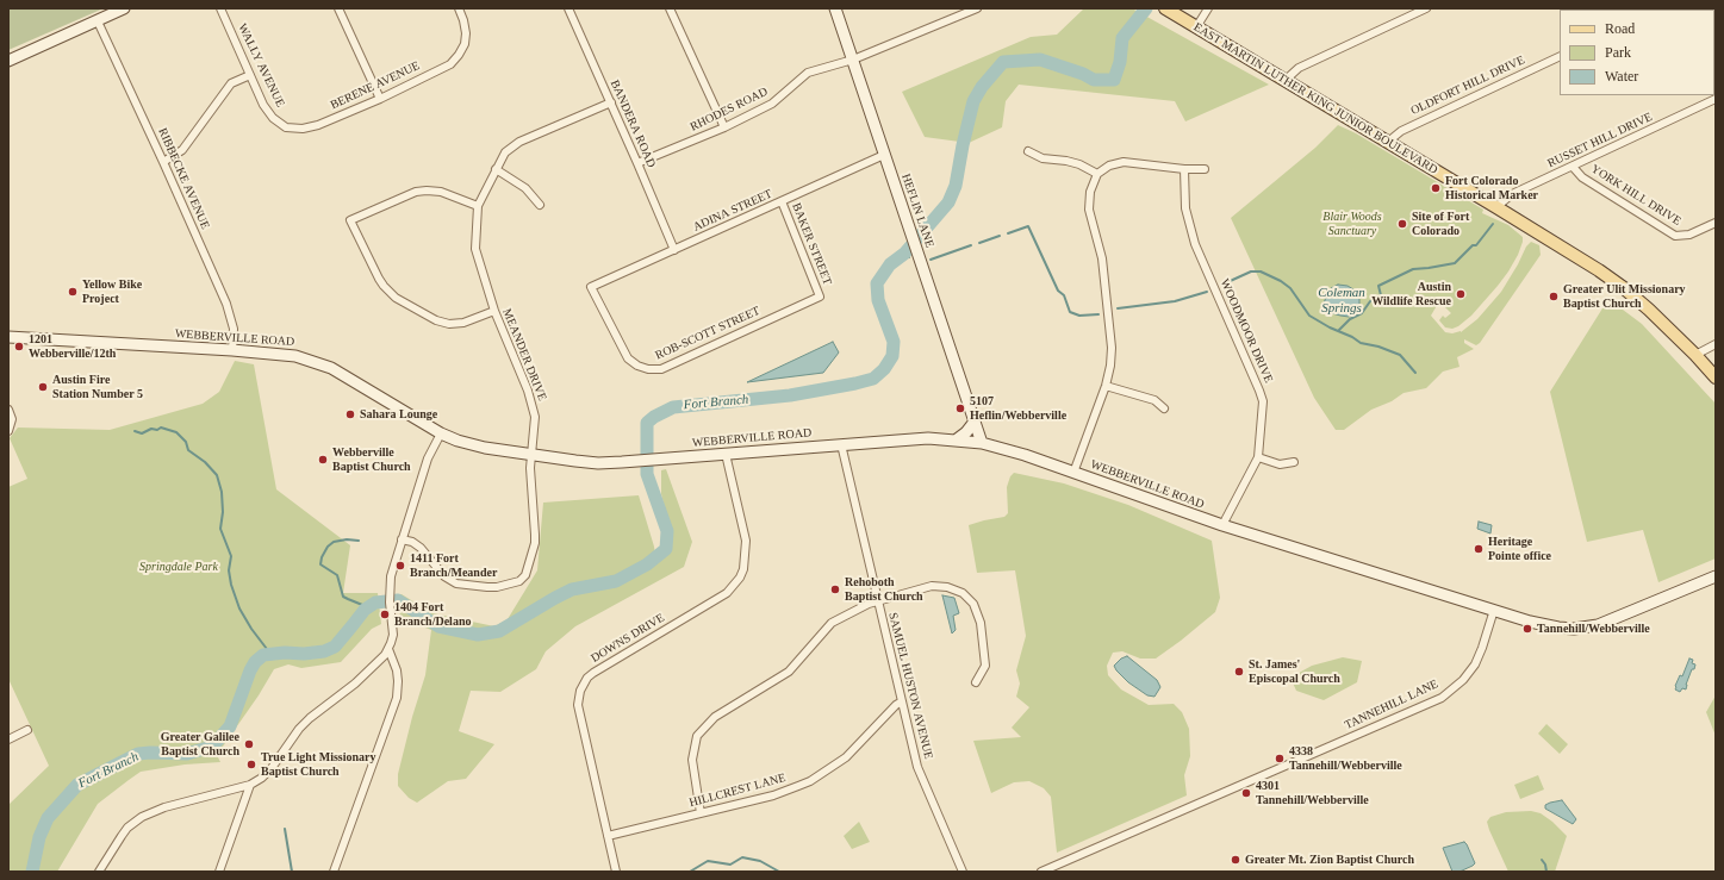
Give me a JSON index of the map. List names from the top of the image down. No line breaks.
{"streets":{"main road":["EAST MARTIN LUTHER KING JUNIOR BOULEVARD"],"street":["WALLY AVENUE","BERENE AVENUE","OLDFORT HILL DRIVE","RHODES ROAD","BANDERA ROAD","RUSSET HILL DRIVE","RIBBECKE AVENUE","YORK HILL DRIVE","ADINA STREET","HEFLIN LANE","BAKER STREET","WOODMOOR DRIVE","ROB-SCOTT STREET","WEBBERVILLE ROAD","MEANDER DRIVE","DOWNS DRIVE","SAMUEL HUSTON AVENUE","TANNEHILL LANE","HILLCREST LANE"]},"crossings":[["WALLY AVENUE","BERENE AVENUE"],["OLDFORT HILL DRIVE","EAST MARTIN LUTHER KING JUNIOR BOULEVARD"],["EAST MARTIN LUTHER KING JUNIOR BOULEVARD","RUSSET HILL DRIVE"],["RHODES ROAD","BANDERA ROAD"],["RHODES ROAD","HEFLIN LANE"],["BANDERA ROAD","ADINA STREET"],["BANDERA ROAD","MEANDER DRIVE"],["RUSSET HILL DRIVE","YORK HILL DRIVE"],["RIBBECKE AVENUE","WEBBERVILLE ROAD"],["ADINA STREET","HEFLIN LANE"],["ADINA STREET","BAKER STREET"],["ADINA STREET","ROB-SCOTT STREET"],["HEFLIN LANE","WEBBERVILLE ROAD"],["BAKER STREET","ROB-SCOTT STREET"],["WOODMOOR DRIVE","WEBBERVILLE ROAD"],["WEBBERVILLE ROAD","MEANDER DRIVE"],["WEBBERVILLE ROAD","DOWNS DRIVE"],["WEBBERVILLE ROAD","SAMUEL HUSTON AVENUE"],["WEBBERVILLE ROAD","TANNEHILL LANE"],["DOWNS DRIVE","HILLCREST LANE"],["SAMUEL HUSTON AVENUE","HILLCREST LANE"]],"water":["Coleman Springs","Fort Branch"],"parks":["Blair Woods Sanctuary","Springdale Park"],"places":["Fort Colorado Historical Marker","Site of Fort Colorado","Yellow Bike Project","Austin Wildlife Rescue","Greater Ulit Missionary Baptist Church","1201 Webberville/12th","Austin Fire Station Number 5","5107 Heflin/Webberville","Sahara Lounge","Webberville Baptist Church","Heritage Pointe office","1411 Fort Branch/Meander","Rehoboth Baptist Church","1404 Fort Branch/Delano","Tannehill/Webberville","St. James' Episcopal Church","Greater Galilee Baptist Church","4338 Tannehill/Webberville","True Light Missionary Baptist Church","4301 Tannehill/Webberville","Greater Mt. Zion Baptist Church"],"legend":["Road","Park","Water"]}
